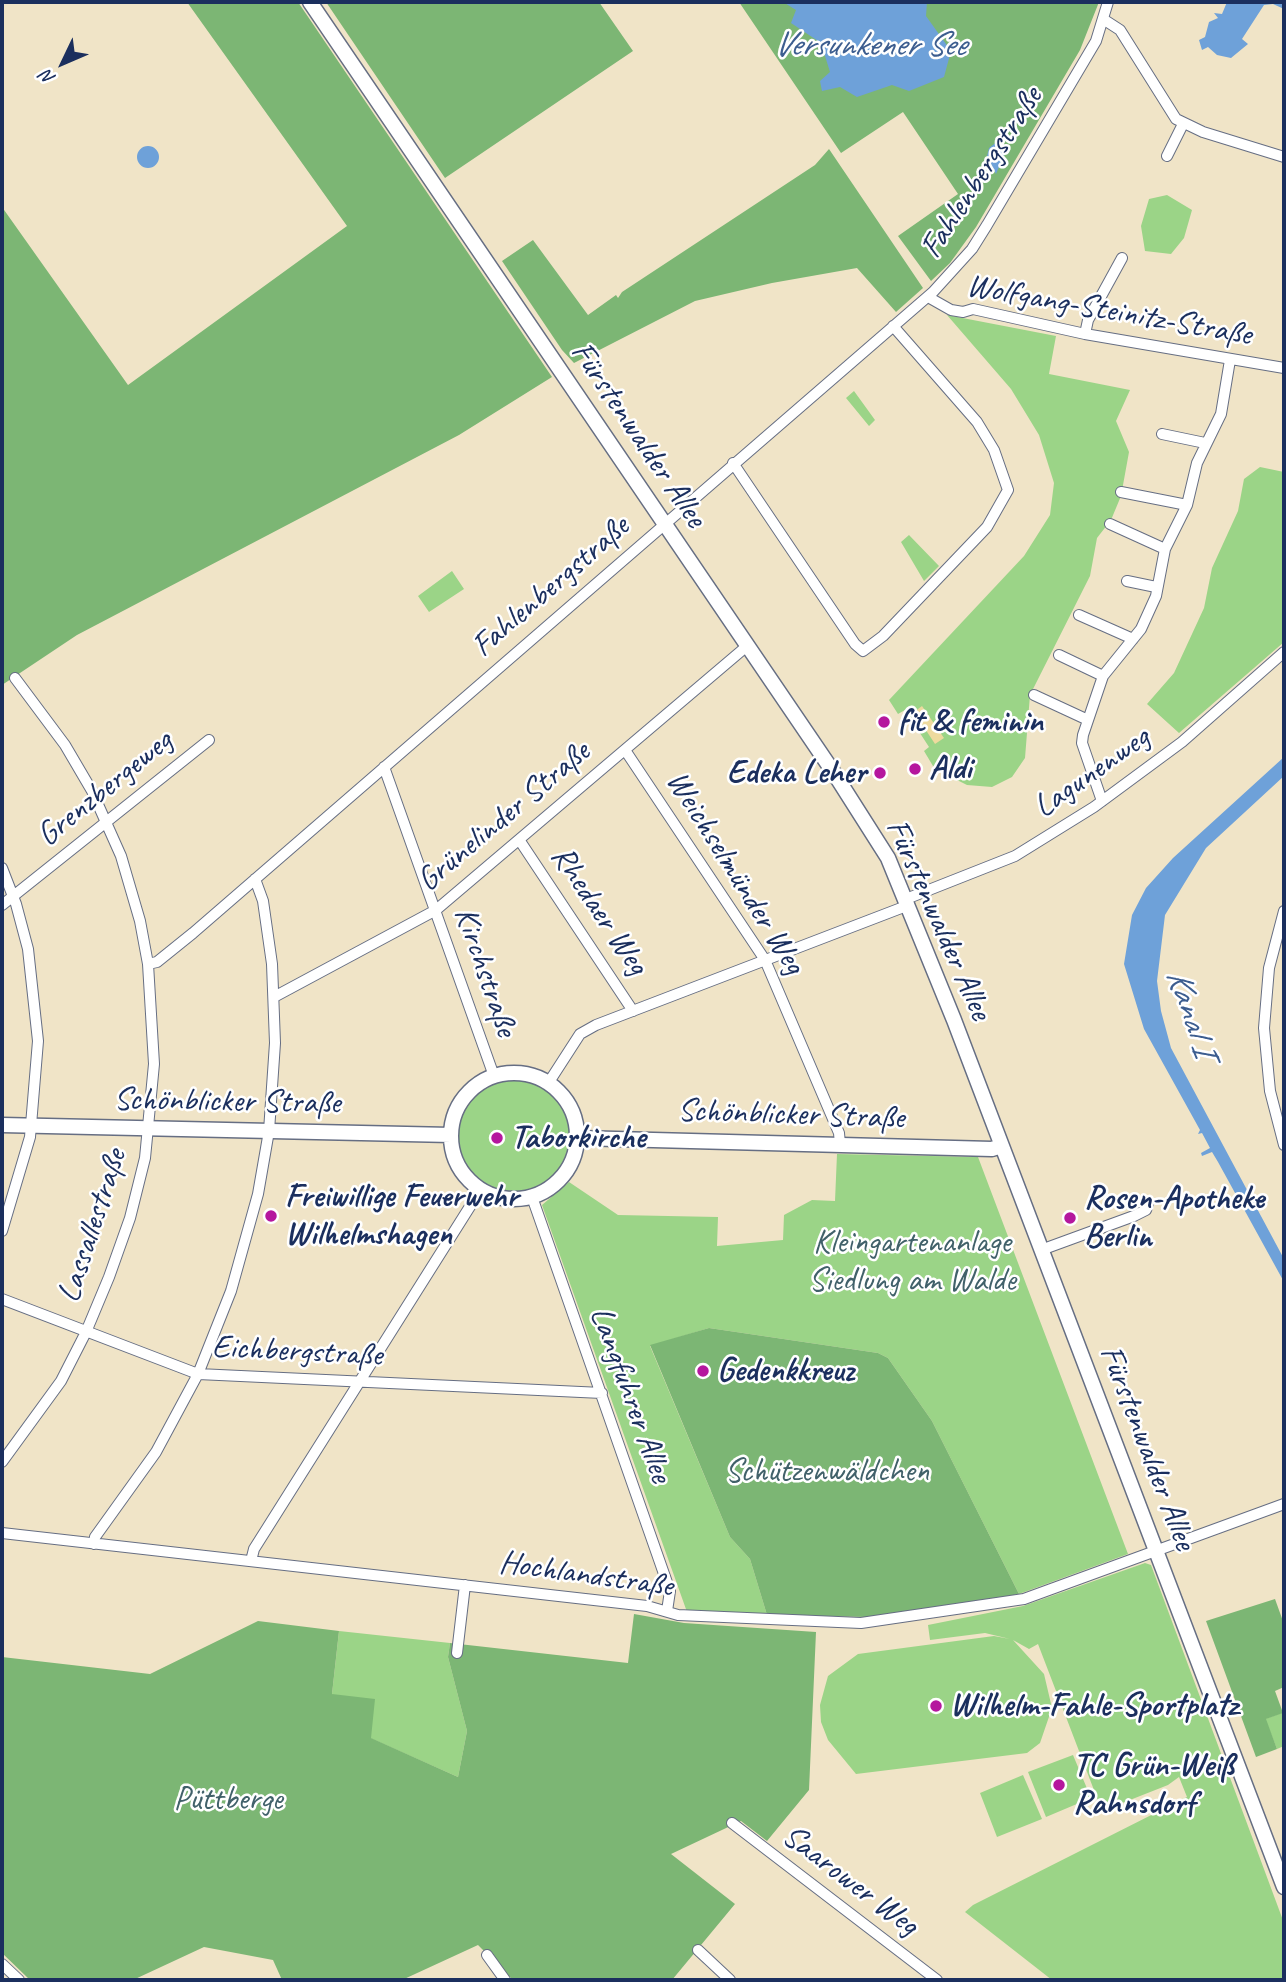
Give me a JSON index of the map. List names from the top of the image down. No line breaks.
{"streets":{"main road":["Fürstenwalder Allee","Schönblicker Straße"],"street":["Fahlenbergstraße","Wolfgang-Steinitz-Straße","Lagunenweg","Grenzbergeweg","Grünelinder Straße","Weichselmünder Weg","Rhedaer Weg","Kirchstraße","Lassallestraße","Eichbergstraße","Langfuhrer Allee","Hochlandstraße","Saarower Weg"]},"crossings":[["Fahlenbergstraße","Wolfgang-Steinitz-Straße"],["Fahlenbergstraße","Fürstenwalder Allee"],["Fahlenbergstraße","Kirchstraße"],["Fahlenbergstraße","Lassallestraße"],["Fürstenwalder Allee","Lagunenweg"],["Fürstenwalder Allee","Grünelinder Straße"],["Fürstenwalder Allee","Schönblicker Straße"],["Fürstenwalder Allee","Hochlandstraße"],["Lagunenweg","Weichselmünder Weg"],["Lagunenweg","Rhedaer Weg"],["Lagunenweg","Kirchstraße"],["Lagunenweg","Schönblicker Straße"],["Lagunenweg","Langfuhrer Allee"],["Grenzbergeweg","Lassallestraße"],["Grünelinder Straße","Weichselmünder Weg"],["Grünelinder Straße","Rhedaer Weg"],["Grünelinder Straße","Kirchstraße"],["Weichselmünder Weg","Schönblicker Straße"],["Kirchstraße","Schönblicker Straße"],["Kirchstraße","Langfuhrer Allee"],["Schönblicker Straße","Lassallestraße"],["Schönblicker Straße","Langfuhrer Allee"],["Lassallestraße","Eichbergstraße"],["Eichbergstraße","Langfuhrer Allee"],["Langfuhrer Allee","Hochlandstraße"]],"water":["Versunkener See","Kanal I"],"parks":["Kleingartenanlage Siedlung am Walde","Schützenwäldchen","Püttberge"],"places":["fit & feminin","Aldi","Edeka Leher","Taborkirche","Freiwillige Feuerwehr Wilhelmshagen","Rosen-Apotheke Berlin","Gedenkkreuz","Wilhelm-Fahle-Sportplatz","TC Grün-Weiß Rahnsdorf"],"north":"bottom left"}
